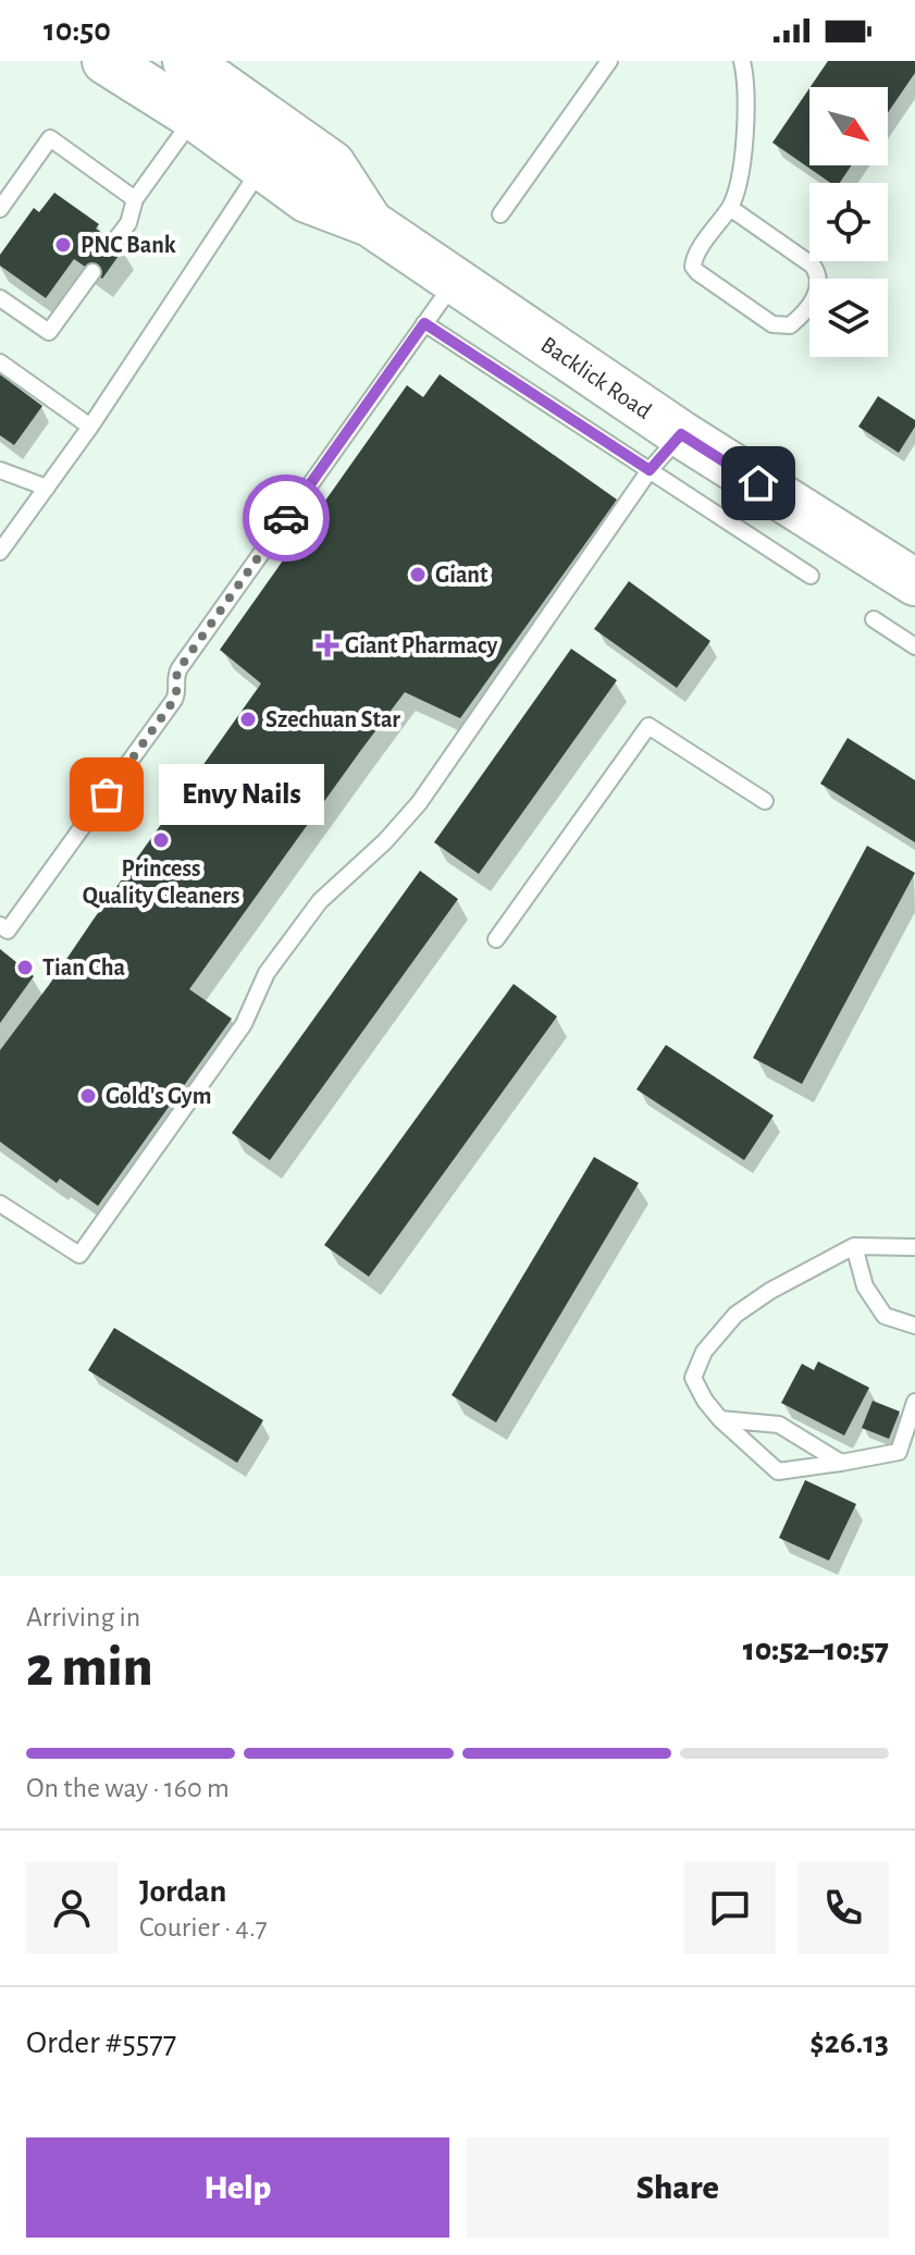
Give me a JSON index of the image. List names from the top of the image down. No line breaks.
{"streets":{"main road":["Backlick Road"]},"places":{"other":["PNC Bank","Giant","Szechuan Star","Envy Nails","Princess Quality Cleaners","Tian Cha","Gold's Gym"],"health":["Giant Pharmacy"]},"north":"bottom right","page":{"status":"10:50","bubble":"Envy Nails","heading":["2 min","Arriving in","10:52–10:57"],"panel":["Jordan","Courier · 4.7","Order #5577","$26.13"],"bar":"On the way · 160 m","buttons":["Help","Share"]}}
